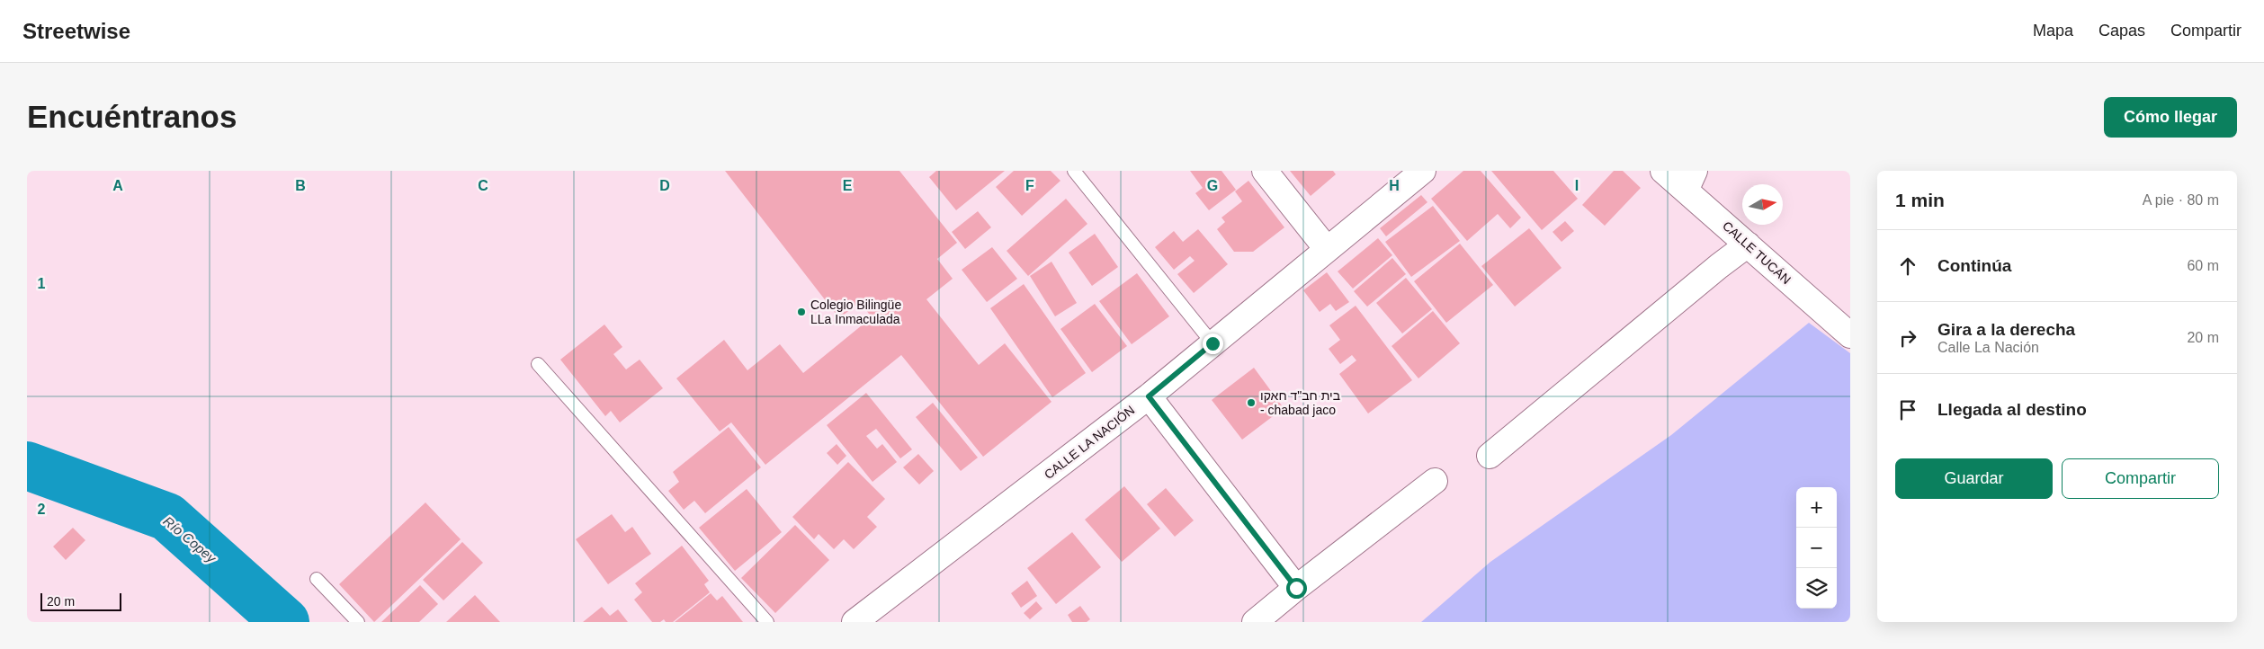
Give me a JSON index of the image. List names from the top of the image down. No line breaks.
{"streets":{"street":["CALLE TUCÁN","CALLE LA NACIÓN"]},"water":["Río Copey"],"places":["Colegio Bilingüe LLa Inmaculada","בית חב\"ד חאקו - chabad jaco"],"scale_bar":"20 m","north":"right","page":{"header":"Streetwise","nav":["Mapa","Capas","Compartir"],"buttons":["Cómo llegar",["Guardar","Compartir"]],"title":"Encuéntranos","heading":["1 min","A pie · 80 m"],"list":[["Continúa","60 m"],["Gira a la derecha","Calle La Nación","20 m"],"Llegada al destino"],"map_buttons":["+","−"],"scale":"20 m"},"grid":{"columns":["A","B","C","D","E","F","G","H","I"],"rows":["1","2"]}}
